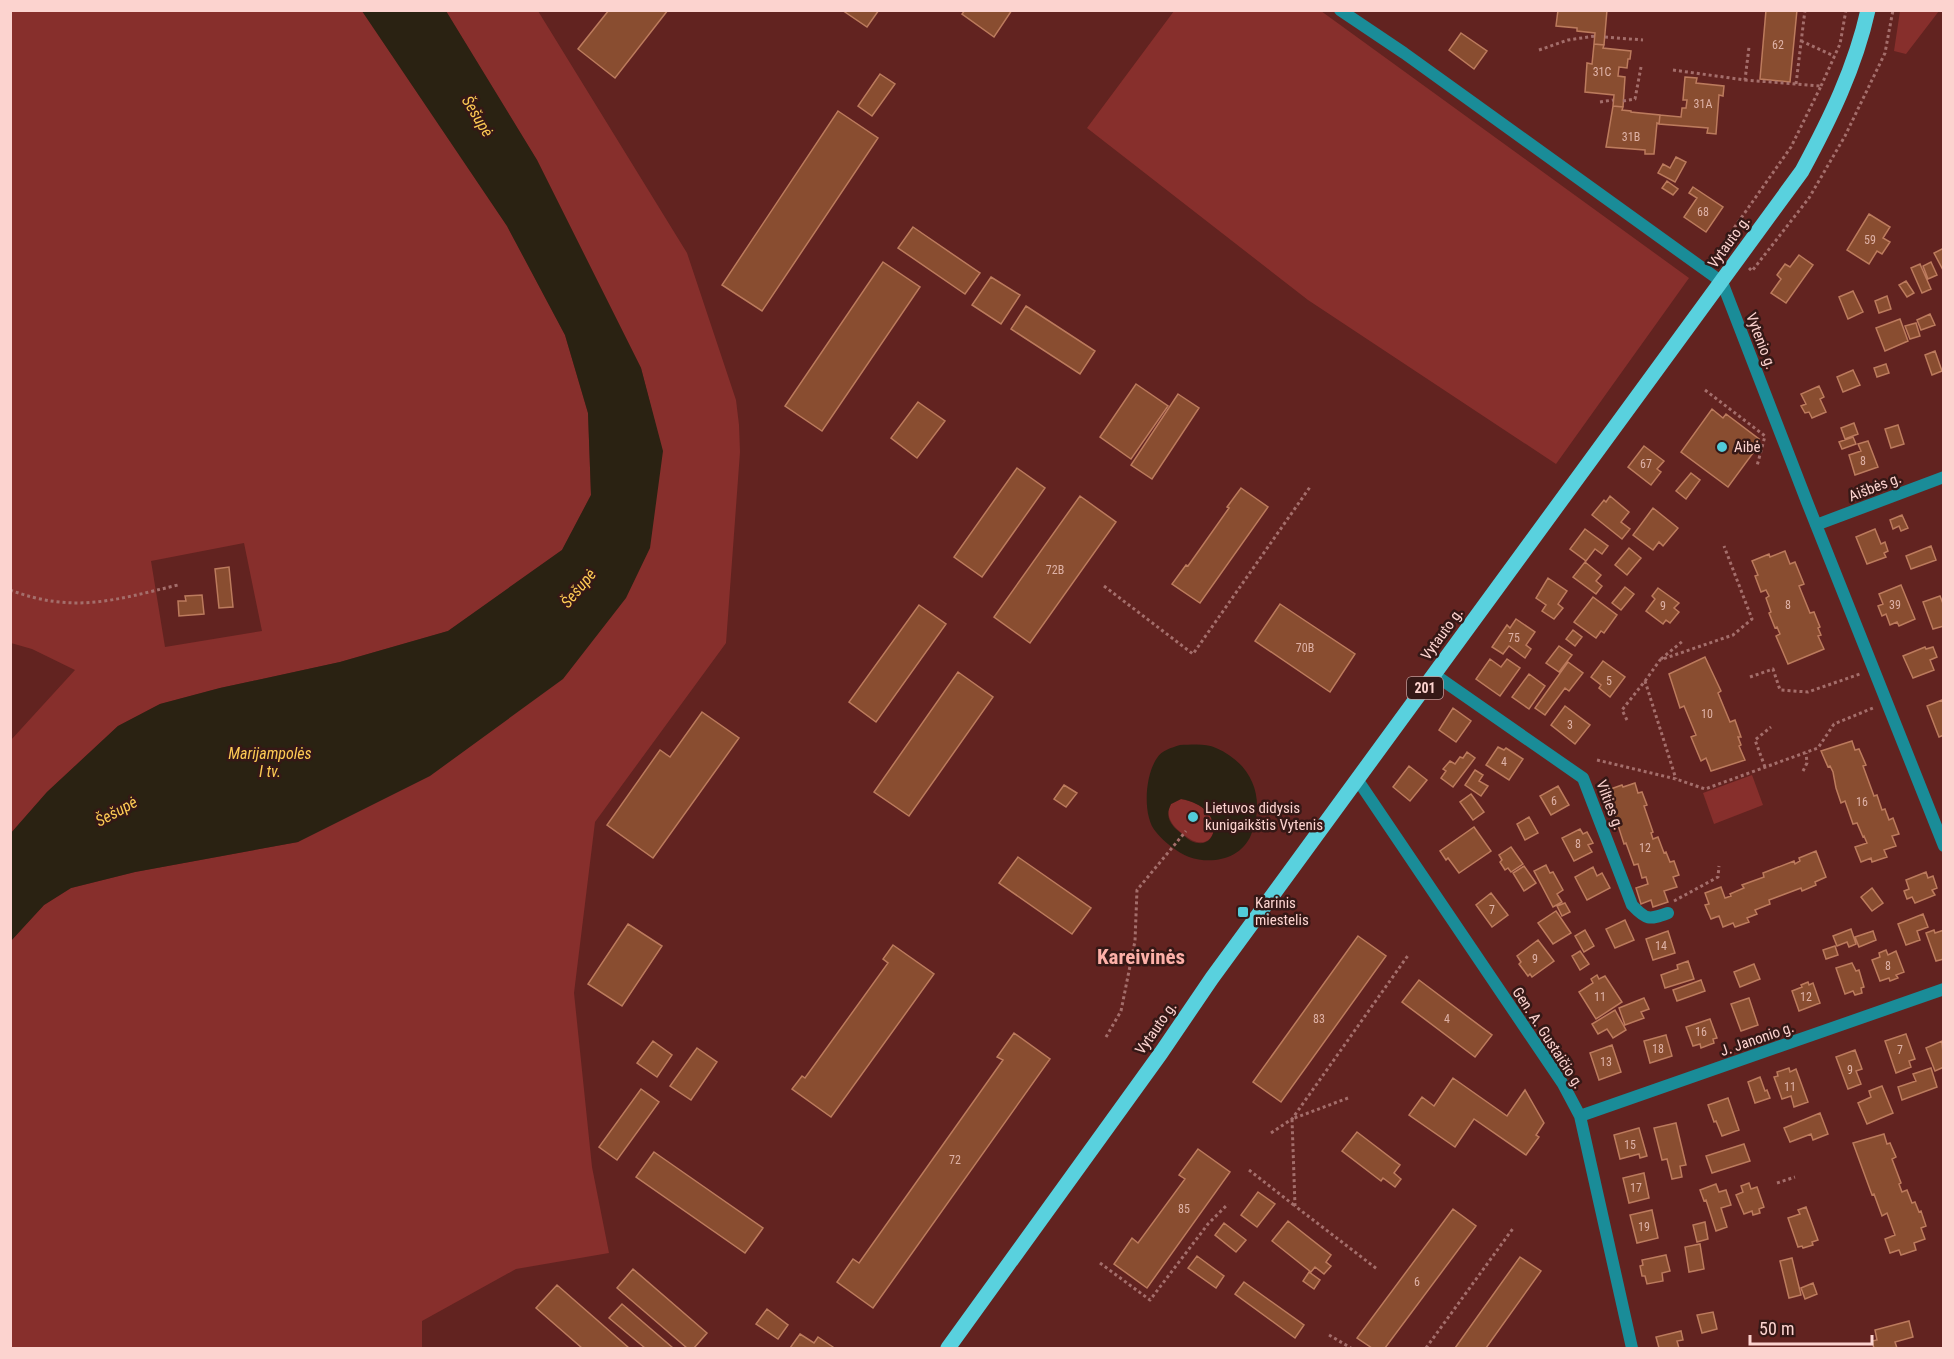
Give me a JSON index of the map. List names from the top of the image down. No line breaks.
{"streets":{"main road":["Vytauto g.","201"],"street":["Vytenio g.","Aišbės g.","Vilties g.","Gen. A. Gustaičio g.","J. Janonio g."]},"crossings":[["Vytauto g.","Vytenio g."],["Vytauto g.","Vilties g."],["Vytauto g.","Gen. A. Gustaičio g."],["Vytenio g.","Aišbės g."],["Gen. A. Gustaičio g.","J. Janonio g."]],"districts":["Kareivinės"],"water":["Šešupė","Marijampolės I tv."],"places":{"other":["Aibė","Lietuvos didysis kunigaikštis Vytenis"],"transit":["Karinis miestelis"]},"house_numbers":["62","31C","31A","31B","68","59","8","67","72B","8","39","9","75","70B","5","10","3","4","6","16","8","12","7","14","9","8","11","12","83","4","16","18","7","13","9","11","15","72","17","85","19","6"],"scale_bar":"50 m"}
